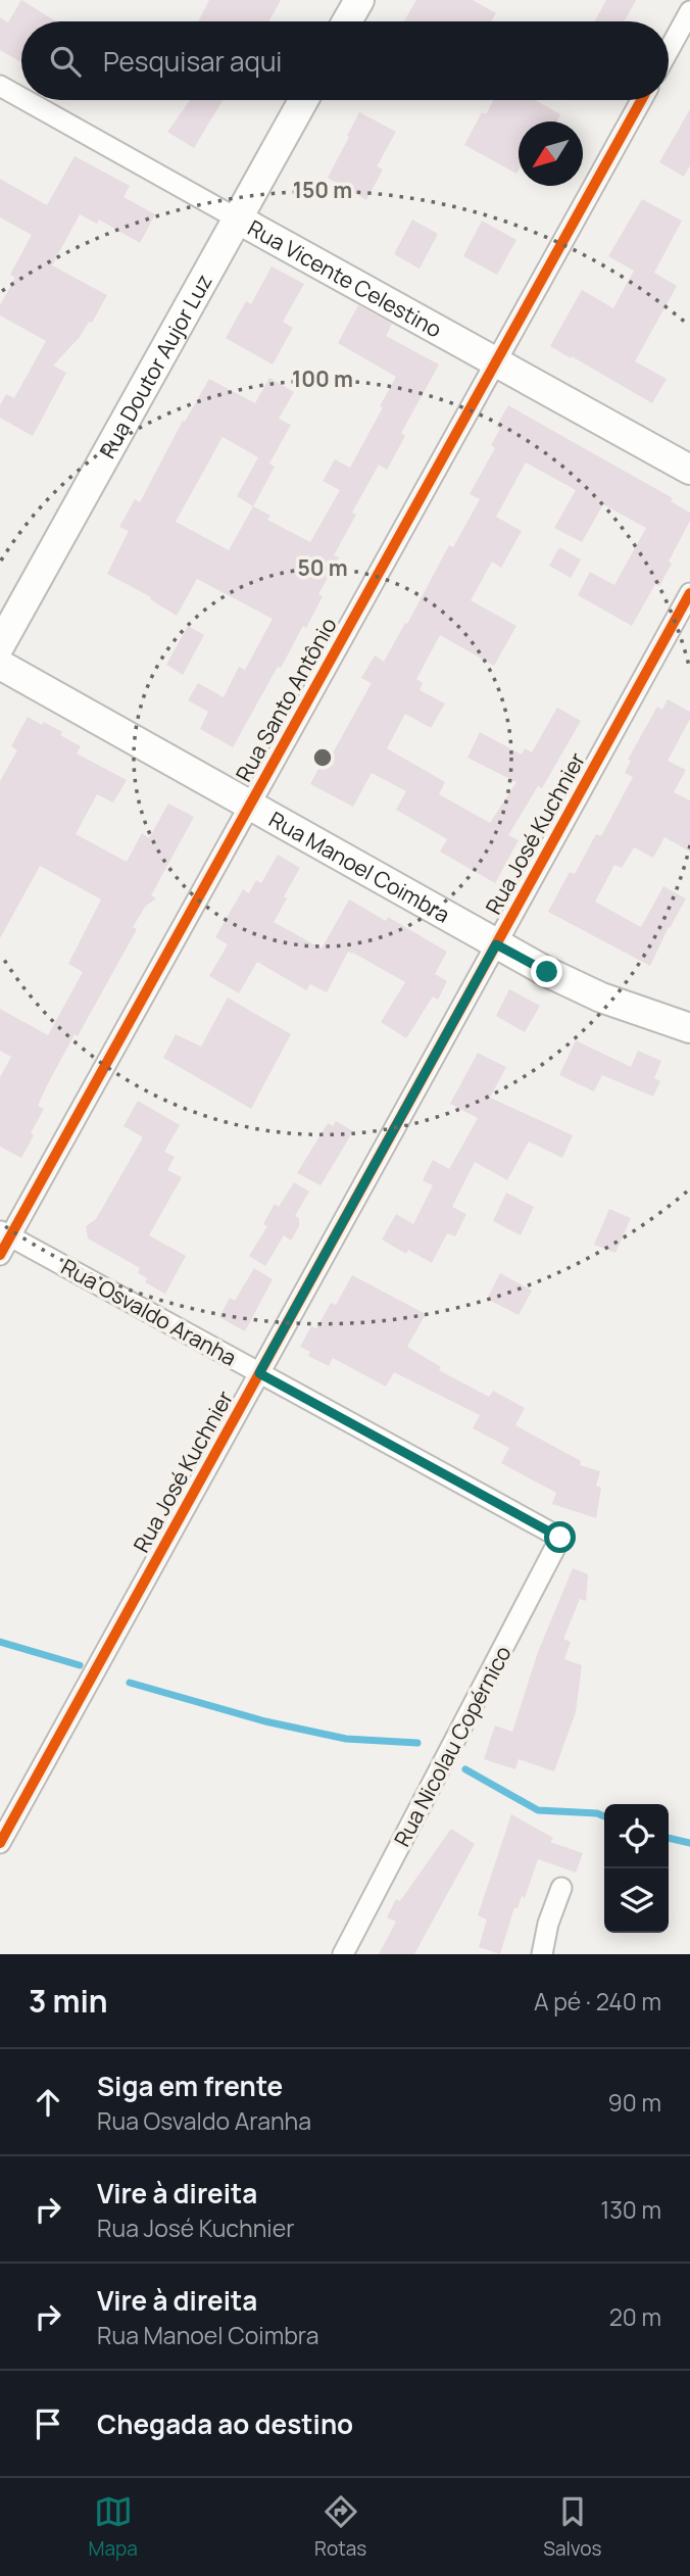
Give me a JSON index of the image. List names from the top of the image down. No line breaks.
{"streets":{"street":["Rua Vicente Celestino","Rua Doutor Aujor Luz","Rua Santo Antônio","Rua José Kuchnier","Rua Manoel Coimbra","Rua Osvaldo Aranha","Rua Nicolau Copérnico"]},"crossings":[["Rua Vicente Celestino","Rua Doutor Aujor Luz"],["Rua Vicente Celestino","Rua Santo Antônio"],["Rua Santo Antônio","Rua Manoel Coimbra"],["Rua Santo Antônio","Rua Osvaldo Aranha"],["Rua José Kuchnier","Rua Manoel Coimbra"],["Rua José Kuchnier","Rua Osvaldo Aranha"],["Rua Osvaldo Aranha","Rua Nicolau Copérnico"]],"north":"bottom left","page":{"search":"Pesquisar aqui","heading":["3 min","A pé · 240 m"],"list":[["Siga em frente","Rua Osvaldo Aranha","90 m"],["Vire à direita","Rua José Kuchnier","130 m"],["Vire à direita","Rua Manoel Coimbra","20 m"],"Chegada ao destino"],"nav":["Mapa","Rotas","Salvos"]},"rings":["150 m","100 m","50 m"]}
